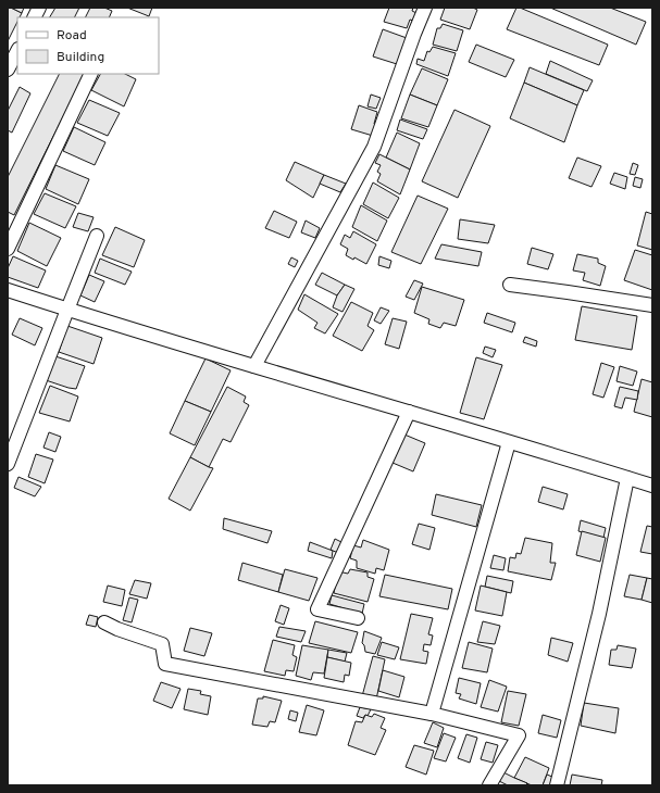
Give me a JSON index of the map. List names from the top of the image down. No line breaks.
{"legend":["Road","Building"]}
